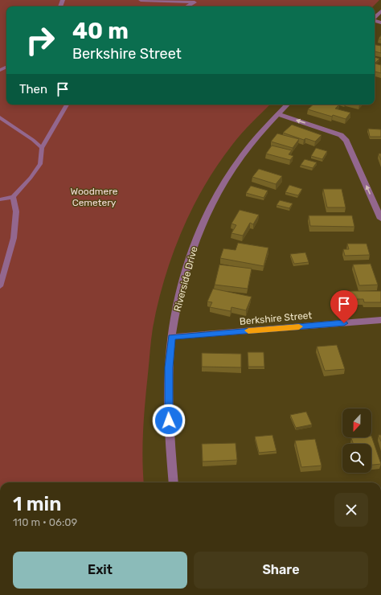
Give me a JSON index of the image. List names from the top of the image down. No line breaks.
{"streets":{"street":["Riverside Drive","Berkshire Street"]},"crossings":[["Riverside Drive","Berkshire Street"]],"parks":["Woodmere Cemetery"],"north":"bottom","page":{"turn":["40 m","Berkshire Street"],"then":"Then","heading":["1 min","110 m · 06:09"],"buttons":["Exit","Share"]}}
